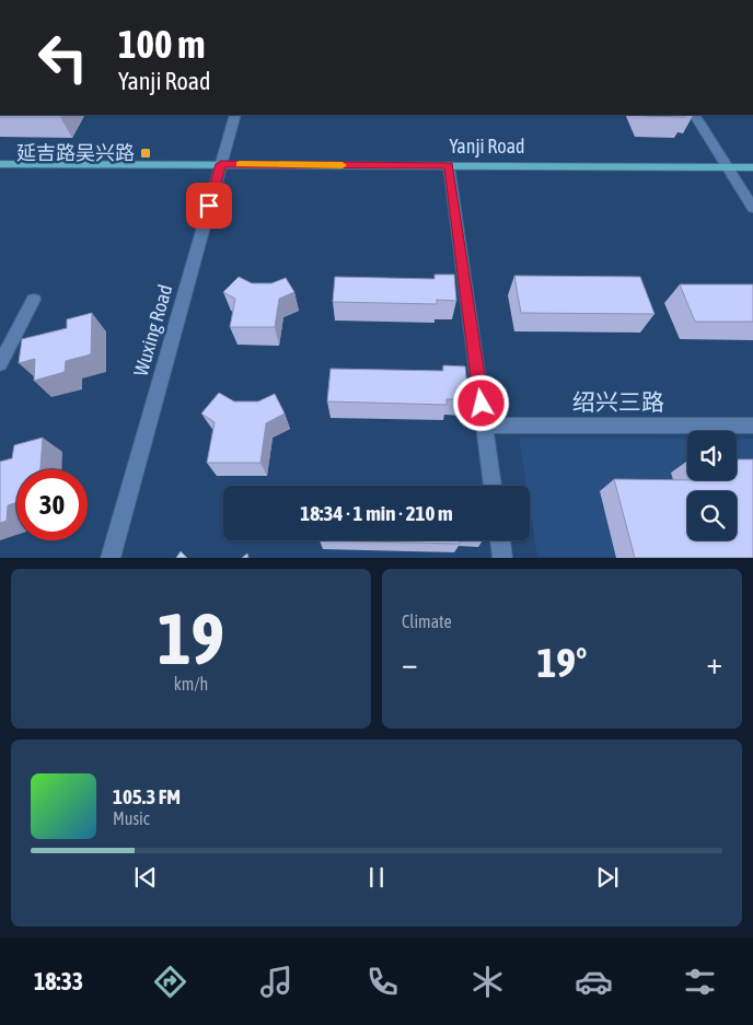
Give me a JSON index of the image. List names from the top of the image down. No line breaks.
{"streets":{"main road":["Yanji Road"],"street":["Wuxing Road","绍兴三路"]},"crossings":[["Yanji Road","Wuxing Road"]],"places":{"transit":["延吉路吴兴路"]},"page":{"turn":["100 m","Yanji Road"],"limit":"30","trip":"18:34 · 1 min · 210 m","tile":[["19","km/h"],"Climate"],"heat":["−","19°","+"],"song":["105.3 FM","Music"],"tabs":"18:33"}}
